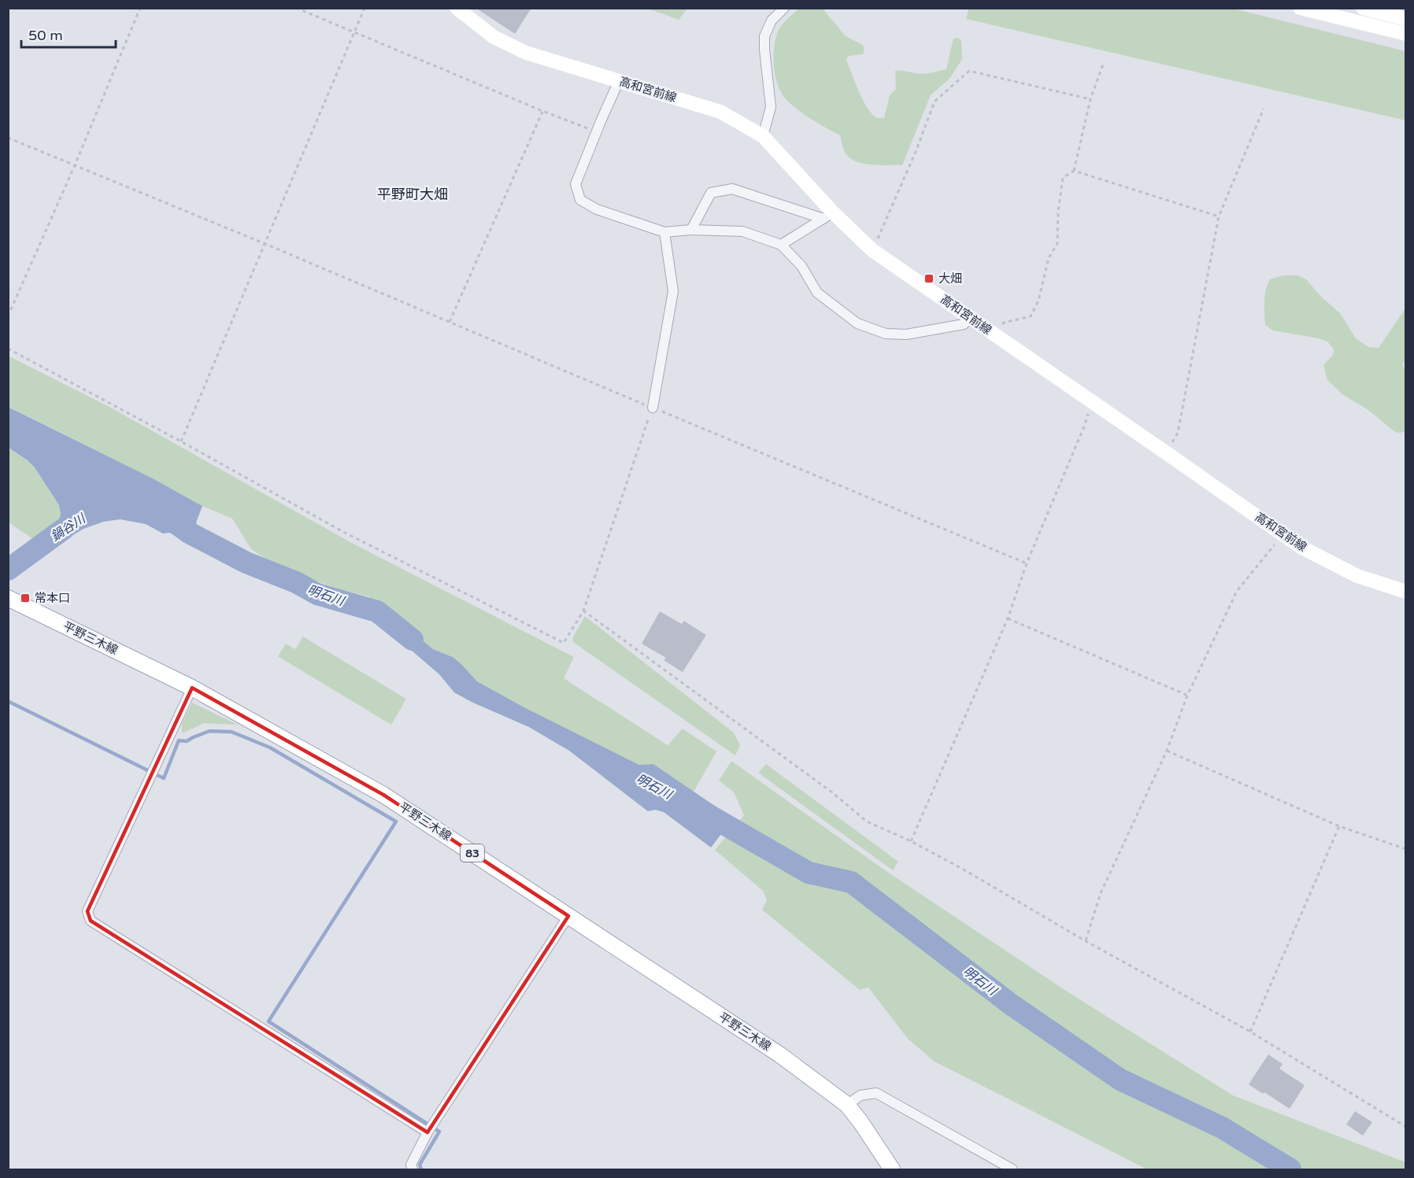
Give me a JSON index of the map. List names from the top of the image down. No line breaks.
{"streets":{"main road":["平野三木線","83"],"street":["高和宮前線"]},"districts":["平野町大畑"],"water":["鍋谷川","明石川"],"places":{"transit":["大畑","常本口"]},"scale_bar":"50 m"}
